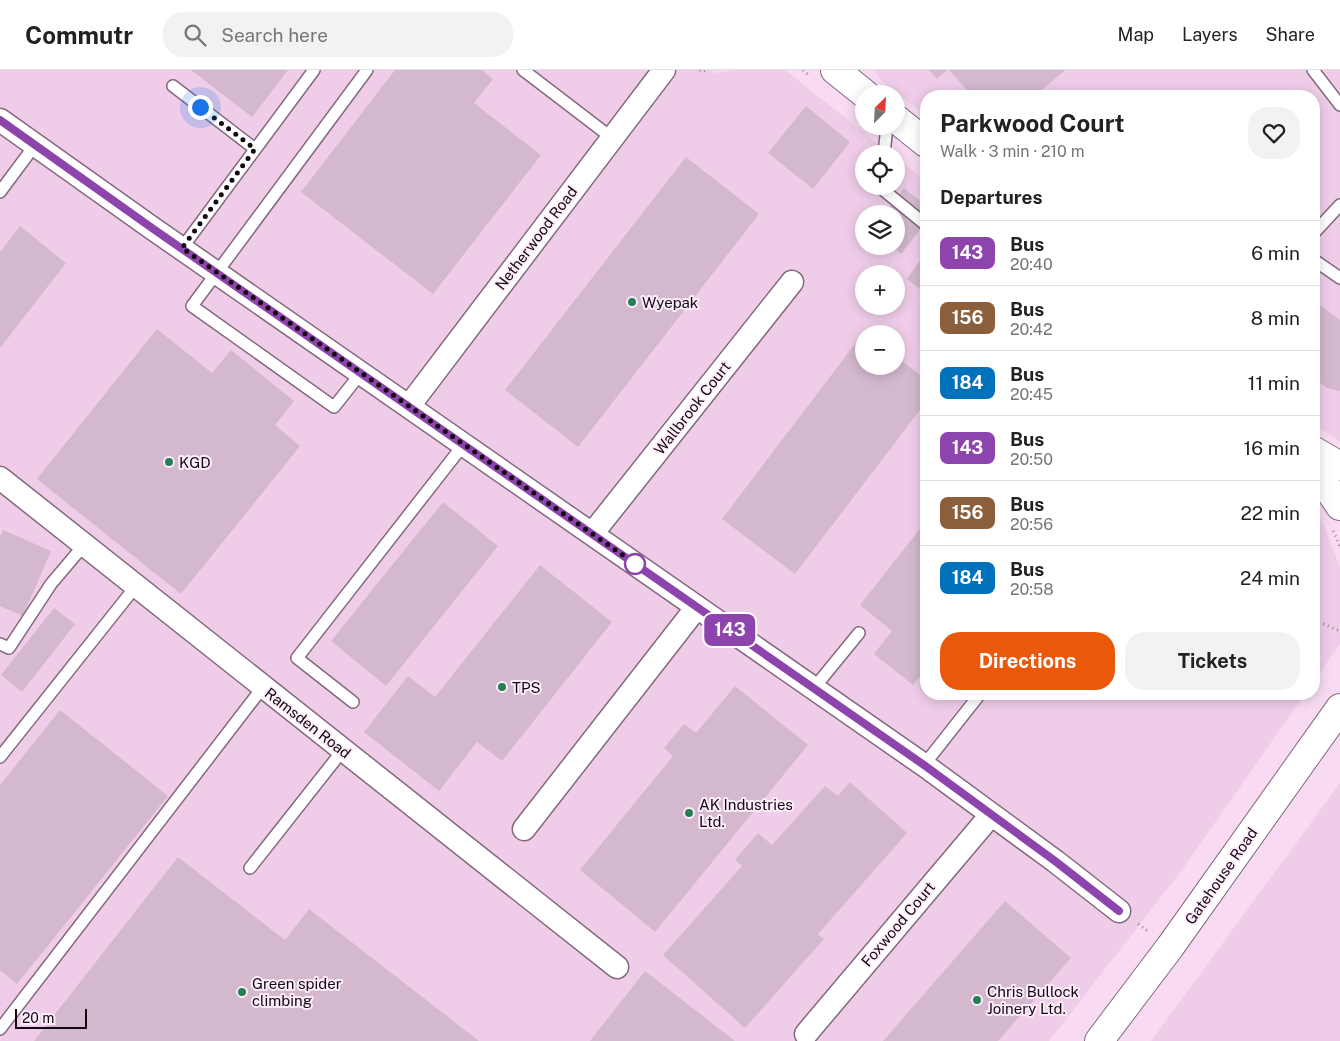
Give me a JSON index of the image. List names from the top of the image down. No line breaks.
{"streets":{"main road":["Gatehouse Road"],"street":["Netherwood Road","Wallbrook Court","Ramsden Road","Foxwood Court"]},"places":["Wyepak","KGD","TPS","AK Industries Ltd.","Green spider climbing","Chris Bullock Joinery Ltd."],"lines":["bus line 143"],"scale_bar":"20 m","north":"top right","page":{"header":"Commutr","search":"Search here","nav":["Map","Layers","Share"],"on_map":"143","map_buttons":["+","−"],"heading":[["Parkwood Court","Walk · 3 min · 210 m"],"Departures"],"list":[{"mark":"143","name":"Bus","note":"20:40","value":"6 min"},{"mark":"156","name":"Bus","note":"20:42","value":"8 min"},{"mark":"184","name":"Bus","note":"20:45","value":"11 min"},{"mark":"143","name":"Bus","note":"20:50","value":"16 min"},{"mark":"156","name":"Bus","note":"20:56","value":"22 min"},{"mark":"184","name":"Bus","note":"20:58","value":"24 min"}],"buttons":["Directions","Tickets"],"scale":"20 m"}}
